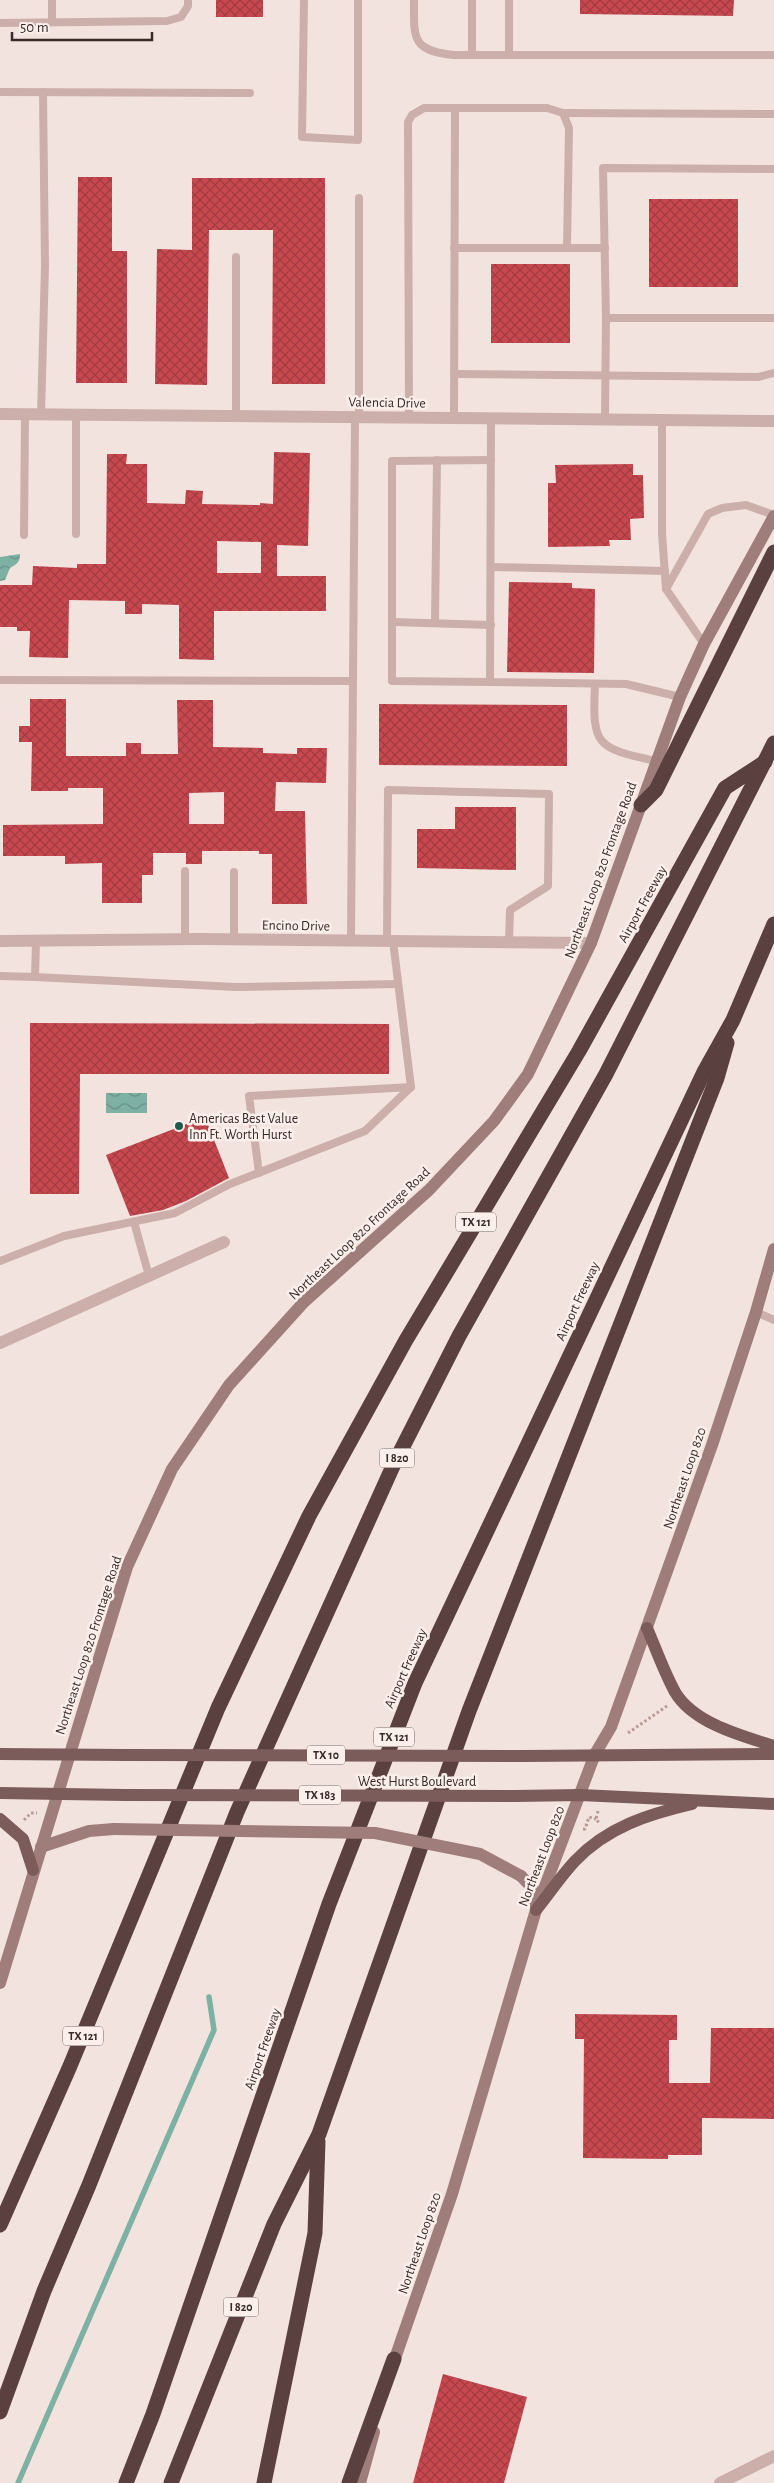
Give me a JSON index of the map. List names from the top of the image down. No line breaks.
{"streets":{"highway":["Airport Freeway","TX 121","I 820"],"main road":["Northeast Loop 820 Frontage Road","Northeast Loop 820","TX 10","West Hurst Boulevard","TX 183"],"street":["Valencia Drive","Encino Drive"]},"crossings":[["Northeast Loop 820 Frontage Road","Encino Drive"],["Northeast Loop 820 Frontage Road","West Hurst Boulevard"],["Airport Freeway","I 820"],["Northeast Loop 820","West Hurst Boulevard"]],"places":["Americas Best Value Inn Ft. Worth Hurst"],"scale_bar":"50 m"}
